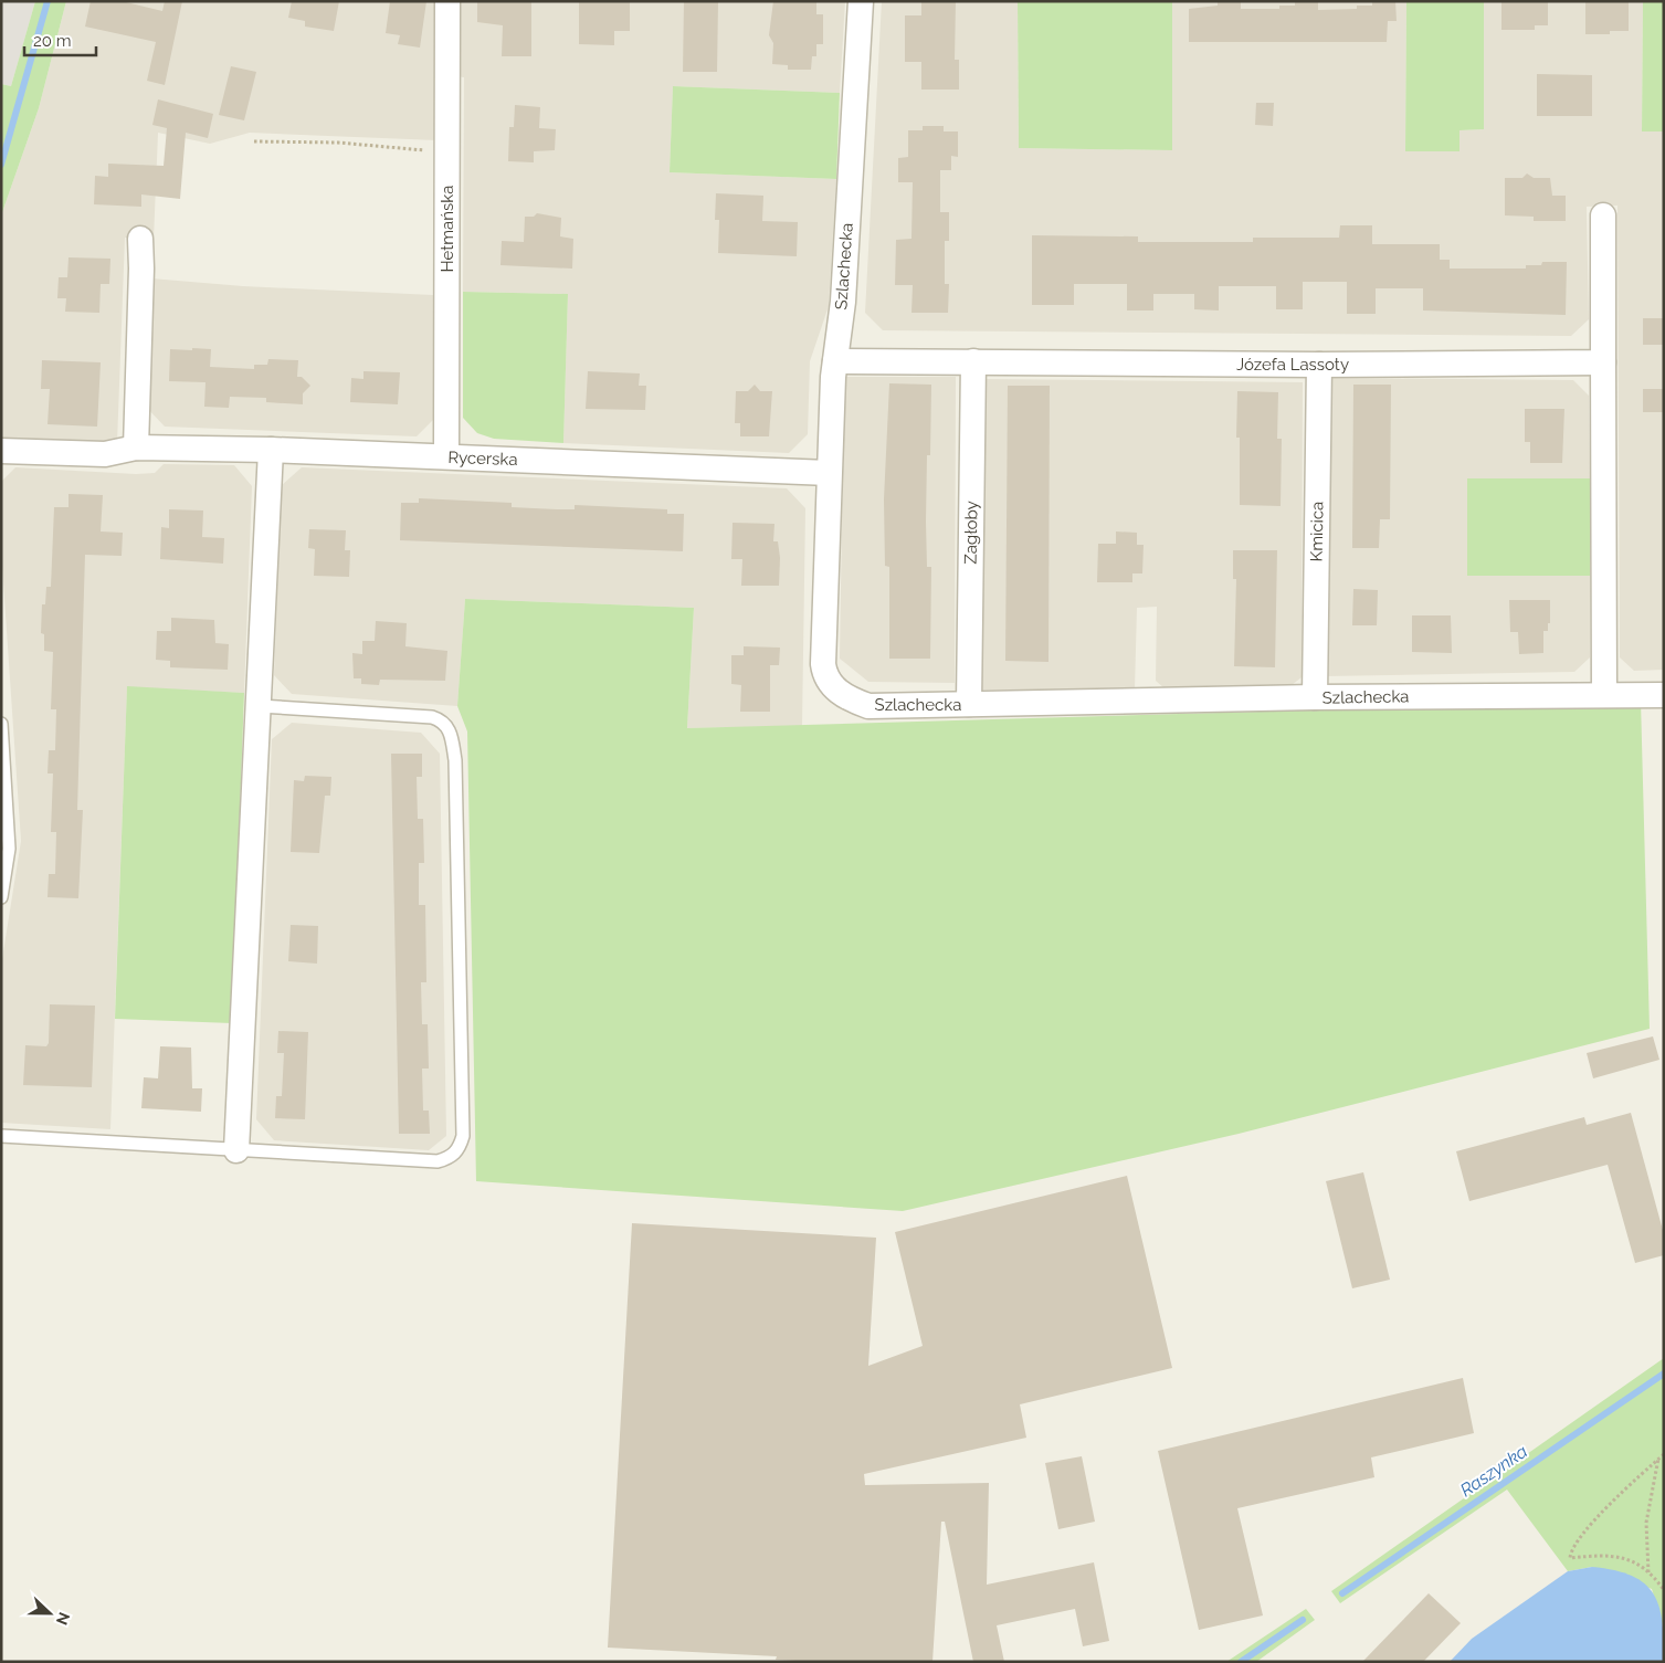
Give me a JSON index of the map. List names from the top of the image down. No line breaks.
{"streets":{"street":["Hetmańska","Szlachecka","Józefa Lassoty","Rycerska","Kmicica","Zagłoby"]},"crossings":[["Hetmańska","Rycerska"],["Szlachecka","Józefa Lassoty"],["Szlachecka","Rycerska"],["Szlachecka","Kmicica"],["Szlachecka","Zagłoby"],["Józefa Lassoty","Kmicica"],["Józefa Lassoty","Zagłoby"]],"water":["Raszynka"],"scale_bar":"20 m","north":"right"}
